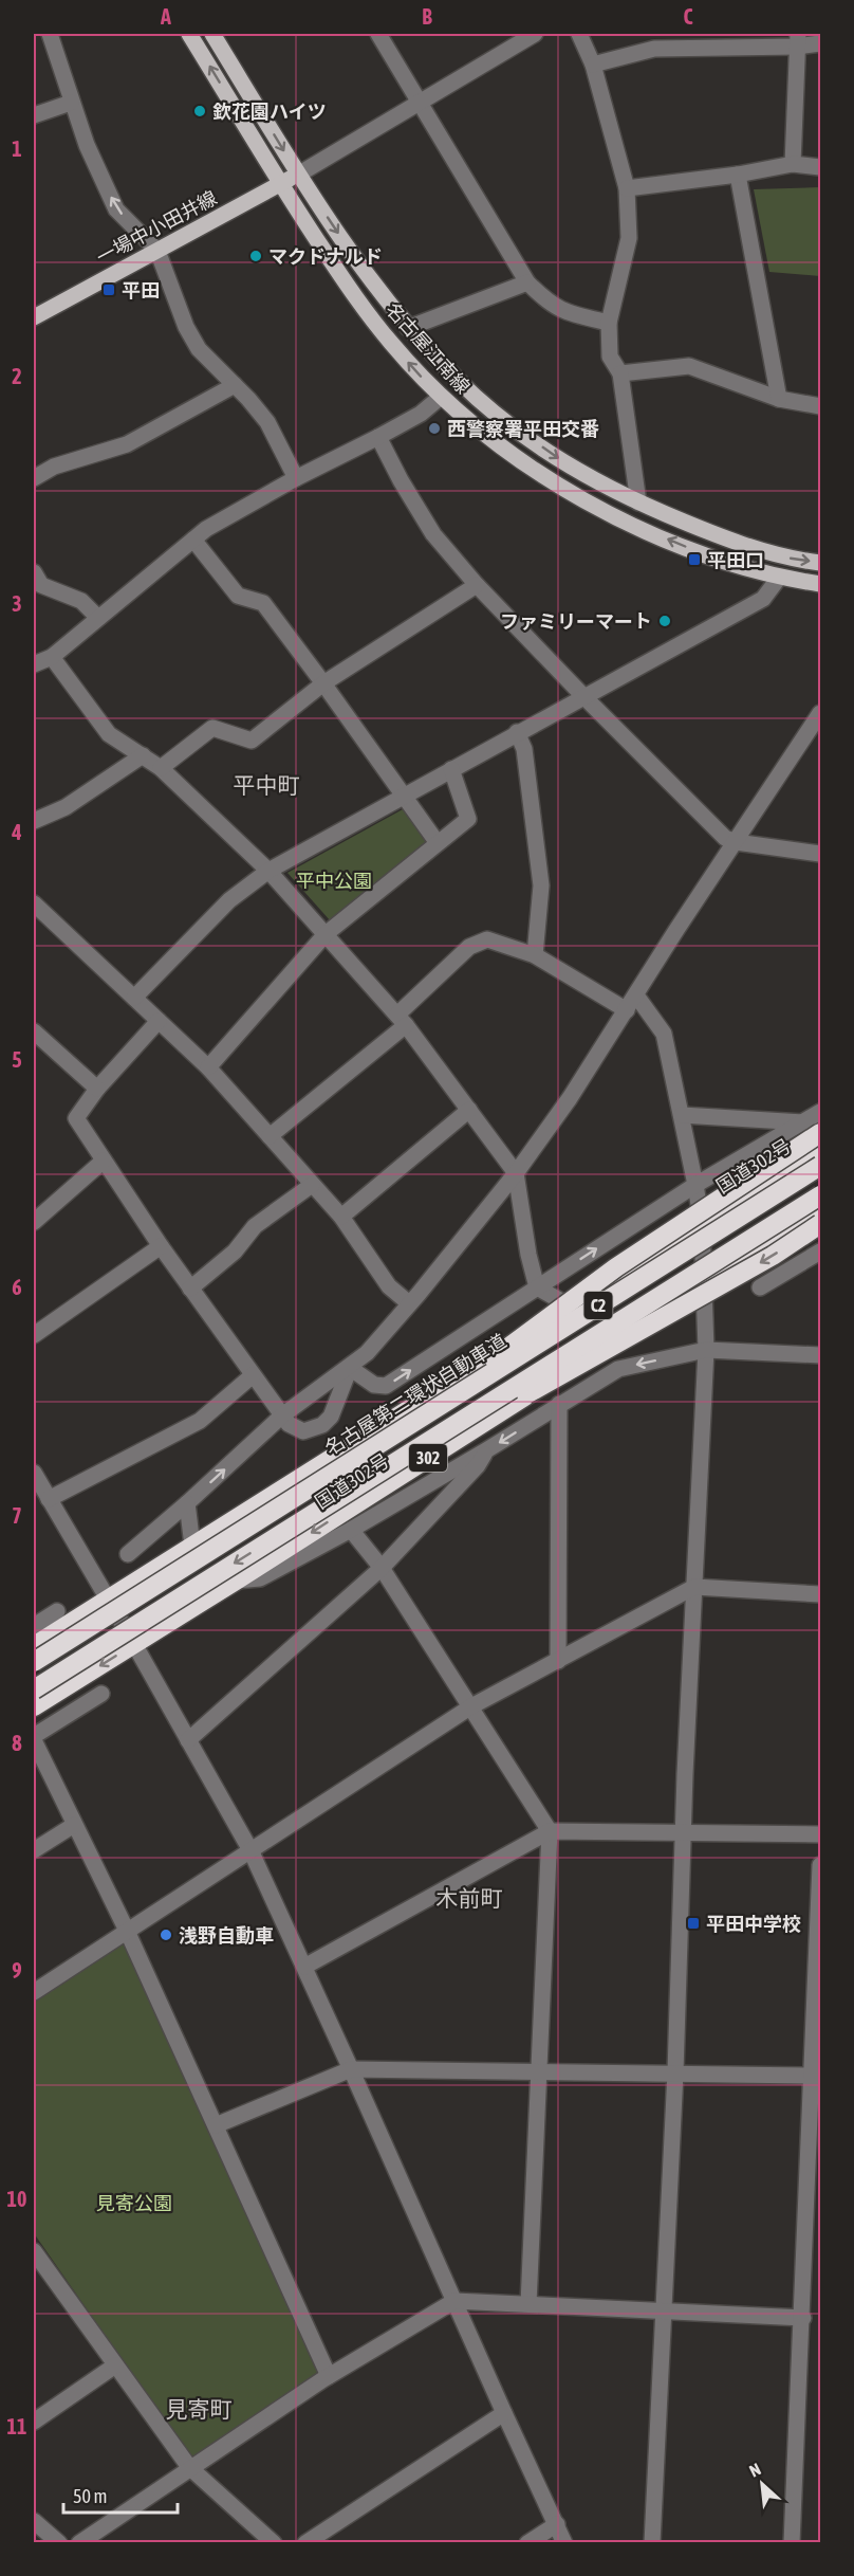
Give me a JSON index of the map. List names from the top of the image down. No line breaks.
{"streets":{"highway":["国道302号","C2","名古屋第二環状自動車道","302"],"main road":["一場中小田井線","名古屋江南線"]},"crossings":[["一場中小田井線","名古屋江南線"],["国道302号","C2"]],"districts":["平中町","木前町","見寄町"],"parks":["平中公園","見寄公園"],"places":{"other":["欽花園ハイツ","マクドナルド","西警察署平田交番","ファミリーマート","浅野自動車"],"transit":["平田","平田口","平田中学校"]},"scale_bar":"50 m","north":"top left","grid":{"columns":["A","B","C"],"rows":["1","2","3","4","5","6","7","8","9","10","11"]}}
